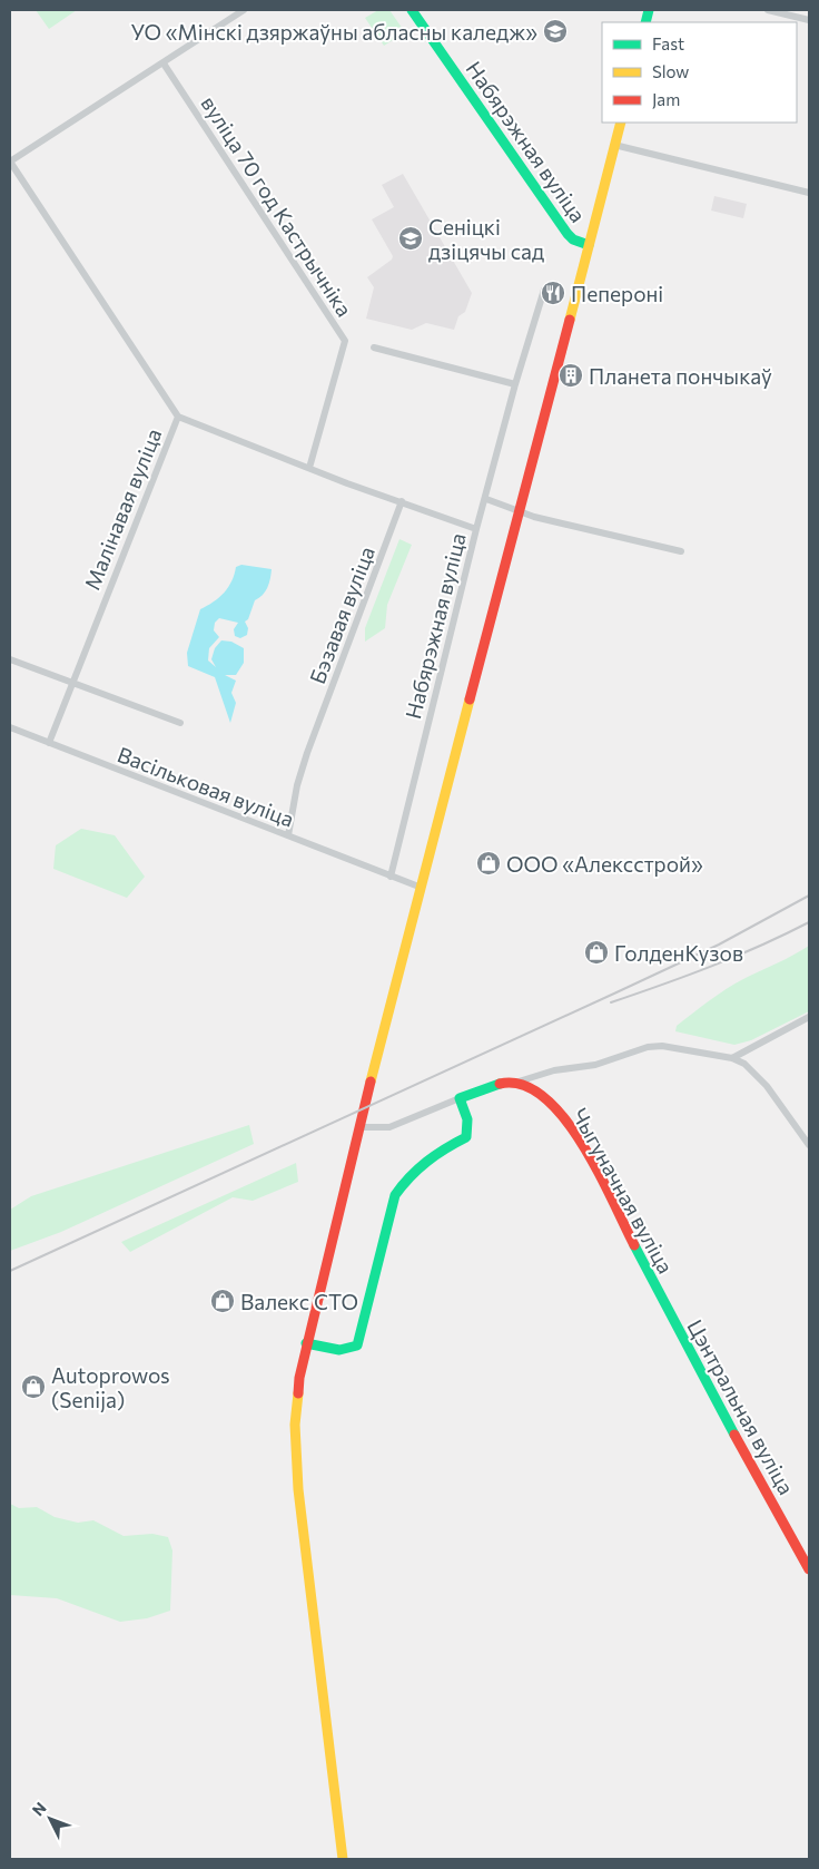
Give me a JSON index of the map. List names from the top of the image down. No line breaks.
{"streets":{"street":["Набярэжная вуліца","вуліца 70 год Кастрычніка","Малінавая вуліца","Бэзавая вуліца","Васільковая вуліца","Чыгуначная вуліца","Цэнтральная вуліца"]},"crossings":[["Набярэжная вуліца","Васільковая вуліца"],["Малінавая вуліца","Васільковая вуліца"],["Бэзавая вуліца","Васільковая вуліца"],["Чыгуначная вуліца","Цэнтральная вуліца"]],"places":{"school or university":["УО «Мінскі дзяржаўны абласны каледж»","Сеніцкі дзіцячы сад"],"restaurant":["Пепероні"],"building":["Планета пончыкаў"],"shop":["ООО «Алексстрой»","ГолденКузов","Валекс СТО","Autoprowos (Senija)"]},"legend":["Fast","Slow","Jam"],"north":"top left"}
